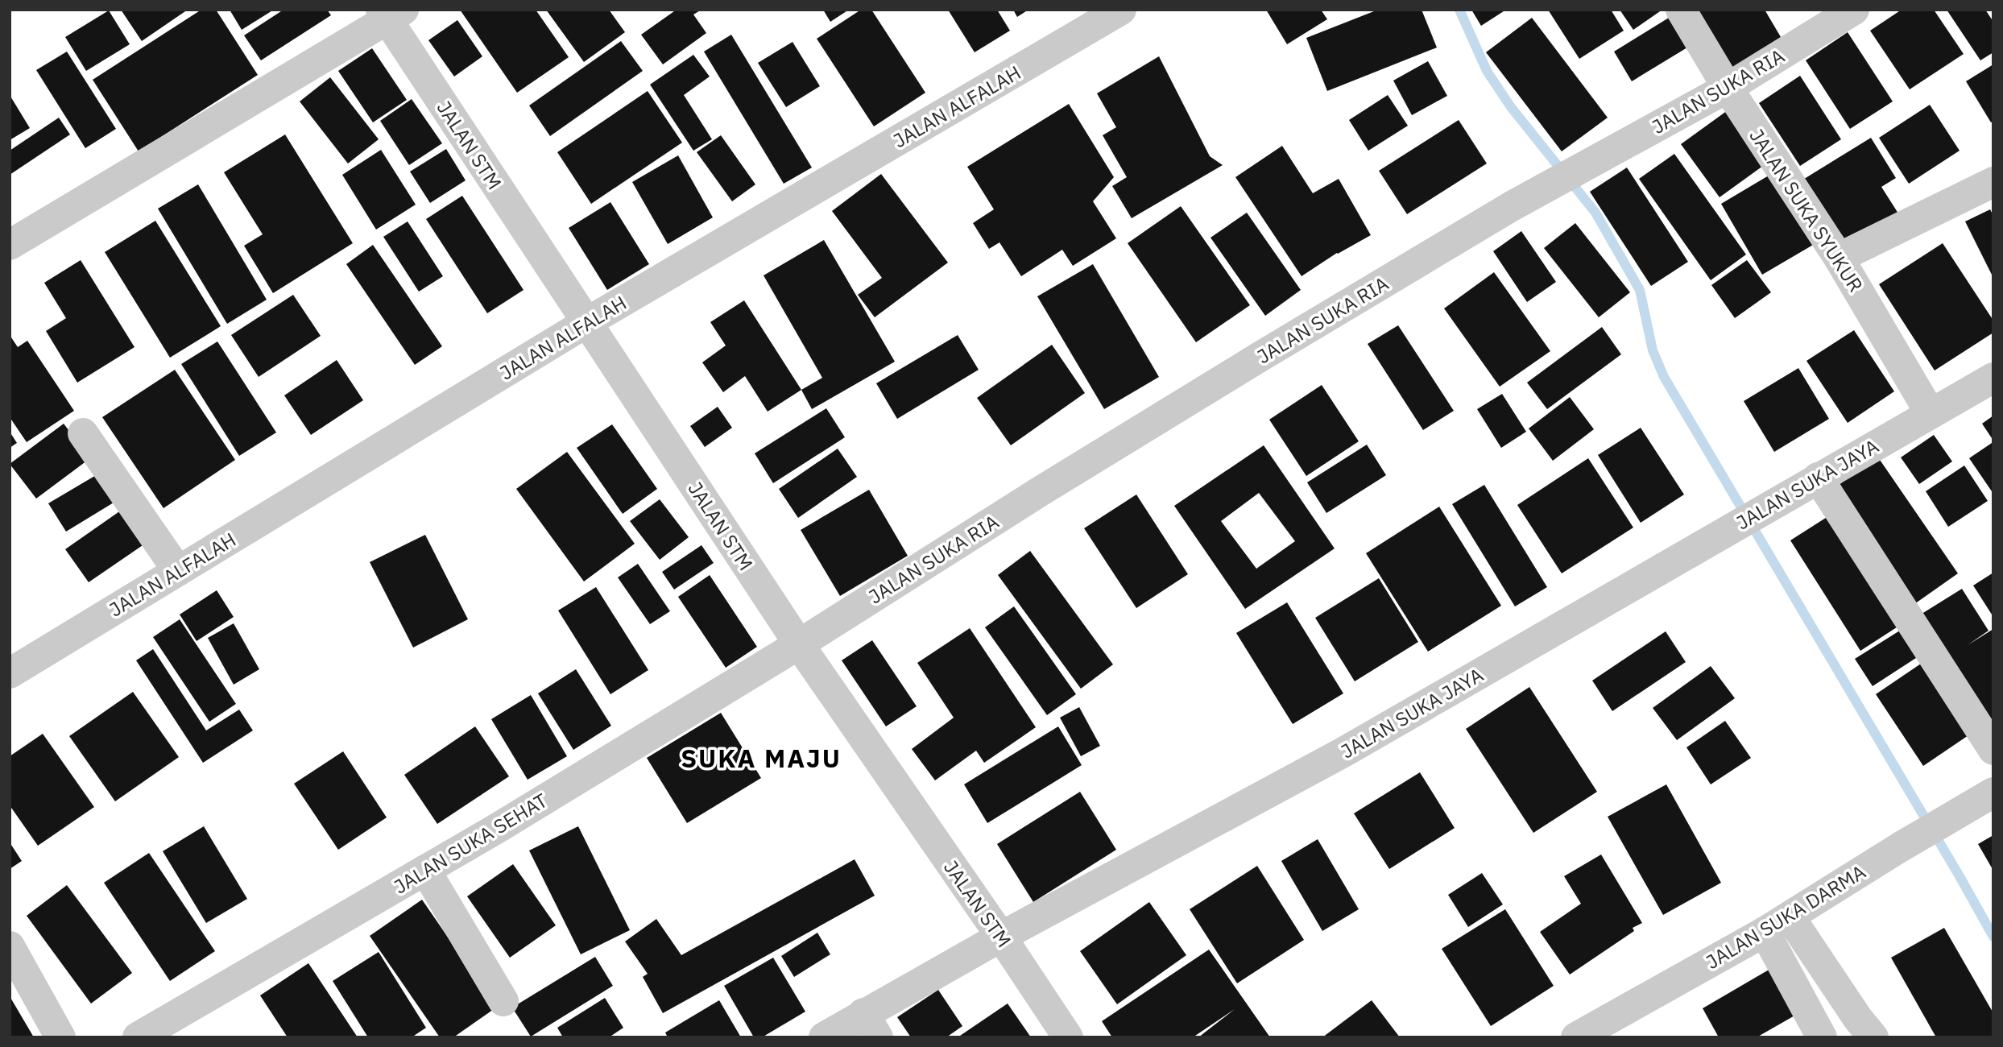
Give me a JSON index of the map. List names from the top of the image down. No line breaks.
{"streets":{"street":["JALAN SUKA RIA","JALAN ALFALAH","JALAN STM","JALAN SUKA SYUKUR","JALAN SUKA JAYA","JALAN SUKA SEHAT","JALAN SUKA DARMA"]},"crossings":[["JALAN SUKA RIA","JALAN STM"],["JALAN SUKA RIA","JALAN SUKA SYUKUR"],["JALAN SUKA RIA","JALAN SUKA SEHAT"],["JALAN ALFALAH","JALAN STM"],["JALAN STM","JALAN SUKA JAYA"],["JALAN STM","JALAN SUKA SEHAT"],["JALAN SUKA SYUKUR","JALAN SUKA JAYA"]],"districts":["SUKA MAJU"]}
